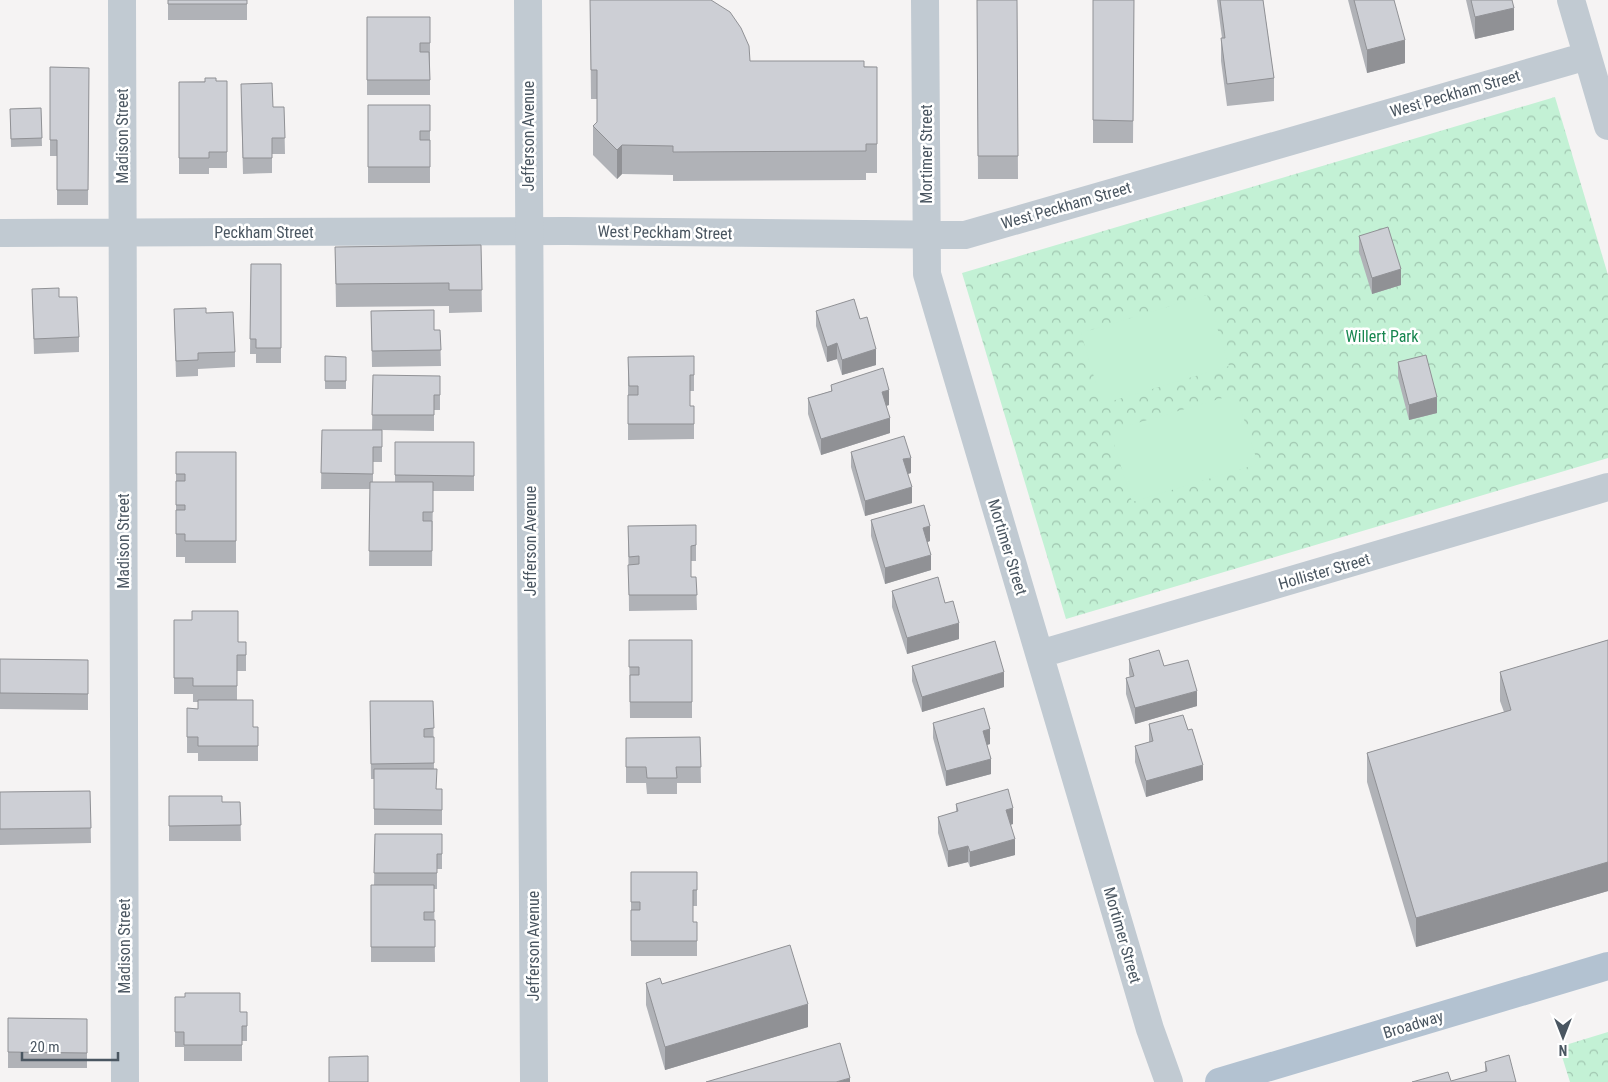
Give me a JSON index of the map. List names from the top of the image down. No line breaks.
{"streets":{"main road":["Broadway"],"street":["West Peckham Street","Madison Street","Jefferson Avenue","Mortimer Street","Peckham Street","Hollister Street"]},"crossings":[["West Peckham Street","Jefferson Avenue"],["West Peckham Street","Mortimer Street"],["West Peckham Street","Peckham Street"],["Madison Street","Peckham Street"],["Jefferson Avenue","Peckham Street"],["Mortimer Street","Hollister Street"]],"parks":["Willert Park"],"scale_bar":"20 m","north":"bottom"}
